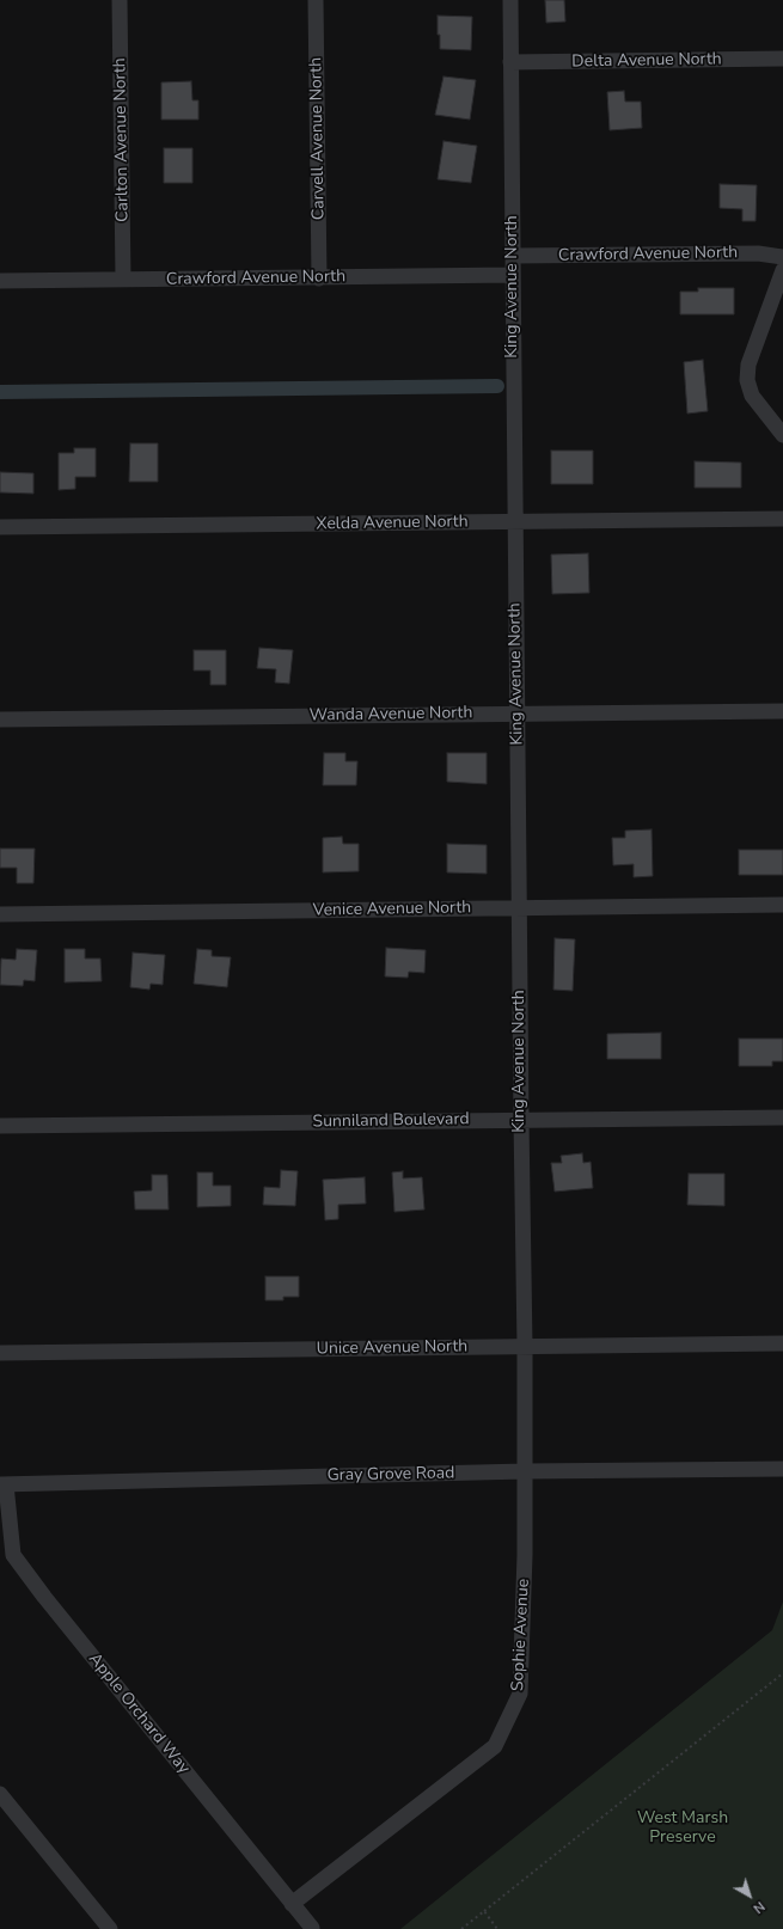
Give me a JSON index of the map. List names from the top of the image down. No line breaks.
{"streets":{"street":["Delta Avenue North","Carvell Avenue North","Carlton Avenue North","Crawford Avenue North","King Avenue North","Xelda Avenue North","Wanda Avenue North","Venice Avenue North","Sunniland Boulevard","Unice Avenue North","Gray Grove Road","Sophie Avenue","Apple Orchard Way"]},"crossings":[["Delta Avenue North","King Avenue North"],["Carvell Avenue North","Crawford Avenue North"],["Carlton Avenue North","Crawford Avenue North"],["Crawford Avenue North","King Avenue North"],["King Avenue North","Xelda Avenue North"],["King Avenue North","Wanda Avenue North"],["King Avenue North","Venice Avenue North"],["King Avenue North","Sunniland Boulevard"],["King Avenue North","Unice Avenue North"],["King Avenue North","Sophie Avenue"],["Unice Avenue North","Sophie Avenue"],["Gray Grove Road","Sophie Avenue"],["Gray Grove Road","Apple Orchard Way"],["Sophie Avenue","Apple Orchard Way"]],"parks":["West Marsh Preserve"],"north":"bottom right"}
